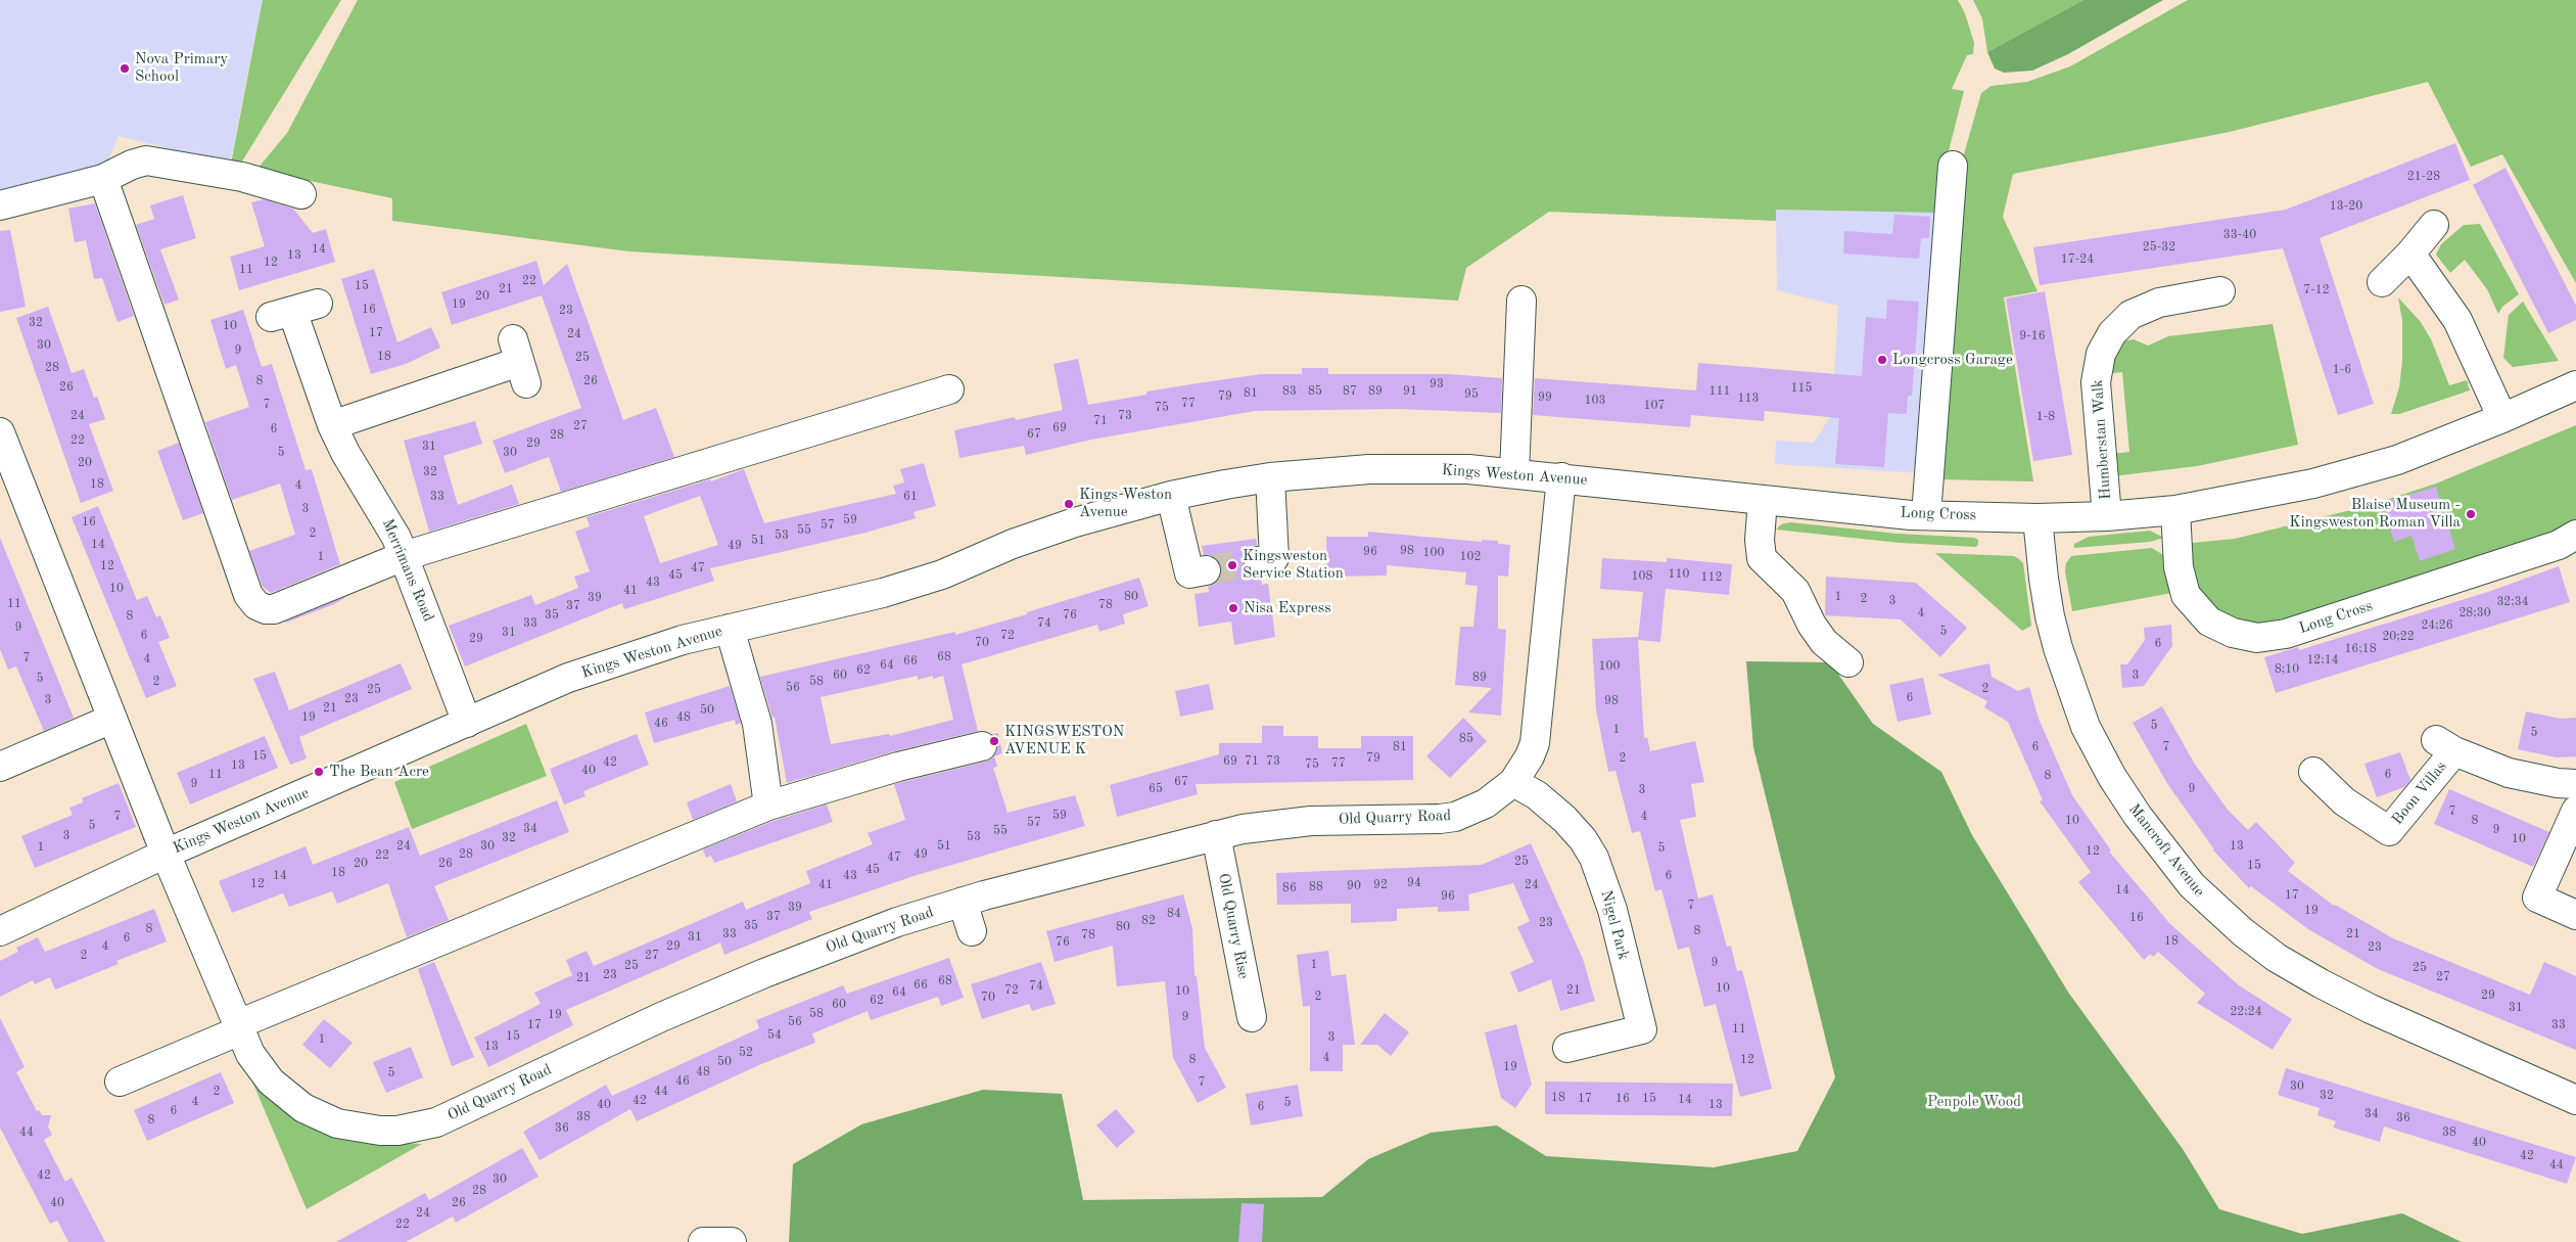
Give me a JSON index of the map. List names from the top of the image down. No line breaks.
{"streets":{"street":["Humberstan Walk","Kings Weston Avenue","Long Cross","Merrimans Road","Boon Villas","Old Quarry Road","Mancroft Avenue","Nigel Park","Old Quarry Rise"]},"crossings":[["Humberstan Walk","Long Cross"],["Kings Weston Avenue","Long Cross"],["Kings Weston Avenue","Merrimans Road"],["Kings Weston Avenue","Old Quarry Road"],["Long Cross","Mancroft Avenue"],["Old Quarry Road","Nigel Park"],["Old Quarry Road","Old Quarry Rise"]],"parks":["Penpole Wood"],"places":["Nova Primary School","Longcross Garage","Kings Weston Avenue","Blaise Museum - Kingsweston Roman Villa","Kingsweston Service Station","Nisa Express","KINGSWESTON AVENUE K","The Bean Acre"],"house_numbers":["21-28","13-20","33-40","25-32","14","13","17-24","12","11","22","15","21","7-12","20","19","16","23","32","10","17","24","9-16","30","9","18","25","28","1-6","8","26","93","26","115","83","85","87","89","91","111","81","95","79","99","113","103","77","7","107","75","24","73","1-8","71","27","69","6","67","28","22","29","31","5","30","20","32","18","4","33","61","3","59","16","57","55","2","53","51","14","49","98","96","100","1","102","12","47","110","45","108","112","43","10","41","80","1","39","2","3","32;34","11","78","37","4","28;30","35","76","8","33","74","24;26","9","5","31","6","72","20;22","29","70","6","16;18","68","7","4","12;14","66","64","100","8;10","62","60","3","89","5","2","58","56","2","25","6","23","3","98","21","50","19","48","46","5","1","5","85","81","6","7","15","79","2","69","71","73","42","77","75","13","40","11","6","8","67","9","65","9","3","7","59","7","4","10","8","57","5","34","9","55","3","53","32","10","24","30","51","13","1","5","12","28","49","22","47","25","20","26","15","45","18","14","43","6","94","12","41","92","24","90","88","86","14","17","96","7","39","19","84","37","16","82","23","35","80","8","8","33","21","78","31","6","18","76","4","29","23","2","27","9","1","25","25","23","27","21","68","66","74","10","72","21","10","64","29","2","70","62","60","31","22;24","58","19","9","56","17","33","11","54","15","3","1","13","52","4","8","12","50","19","48","5","46","7","30","2","44","32","18","17","16","15","14","42","4","5","40","13","6","6","34","38","36","8","36","44","38","40","42","44","42","30","28","40","26","24","22"]}
